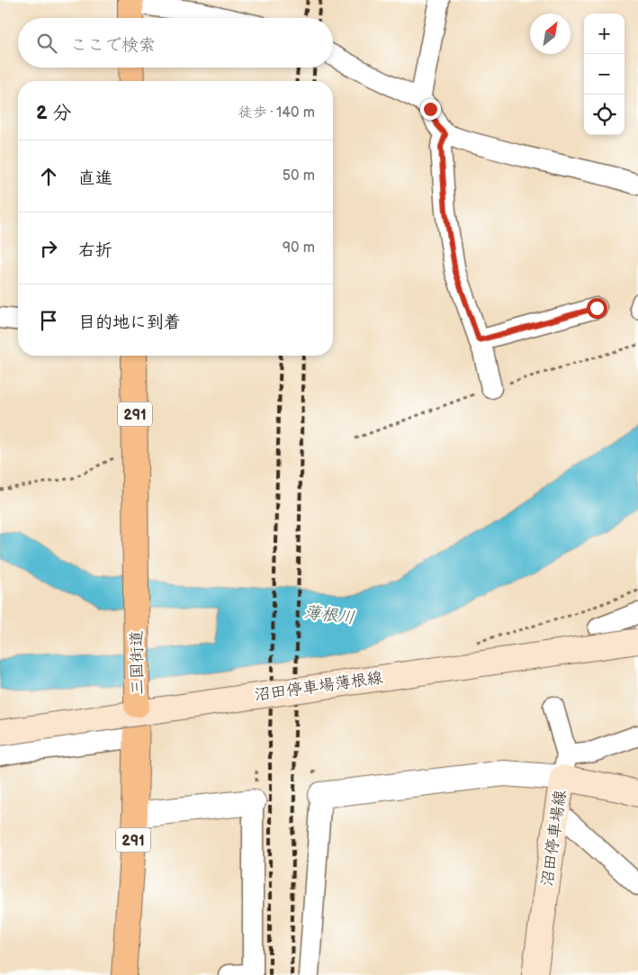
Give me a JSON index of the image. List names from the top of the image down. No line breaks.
{"streets":{"highway":["291","三国街道"],"main road":["沼田停車場薄根線","沼田停車場線"]},"water":["薄根川"],"north":"top right","page":{"map_buttons":["+","−"],"search":"ここで検索","heading":["2 分","徒歩 · 140 m"],"list":[["直進","50 m"],["右折","90 m"],"目的地に到着"]}}
